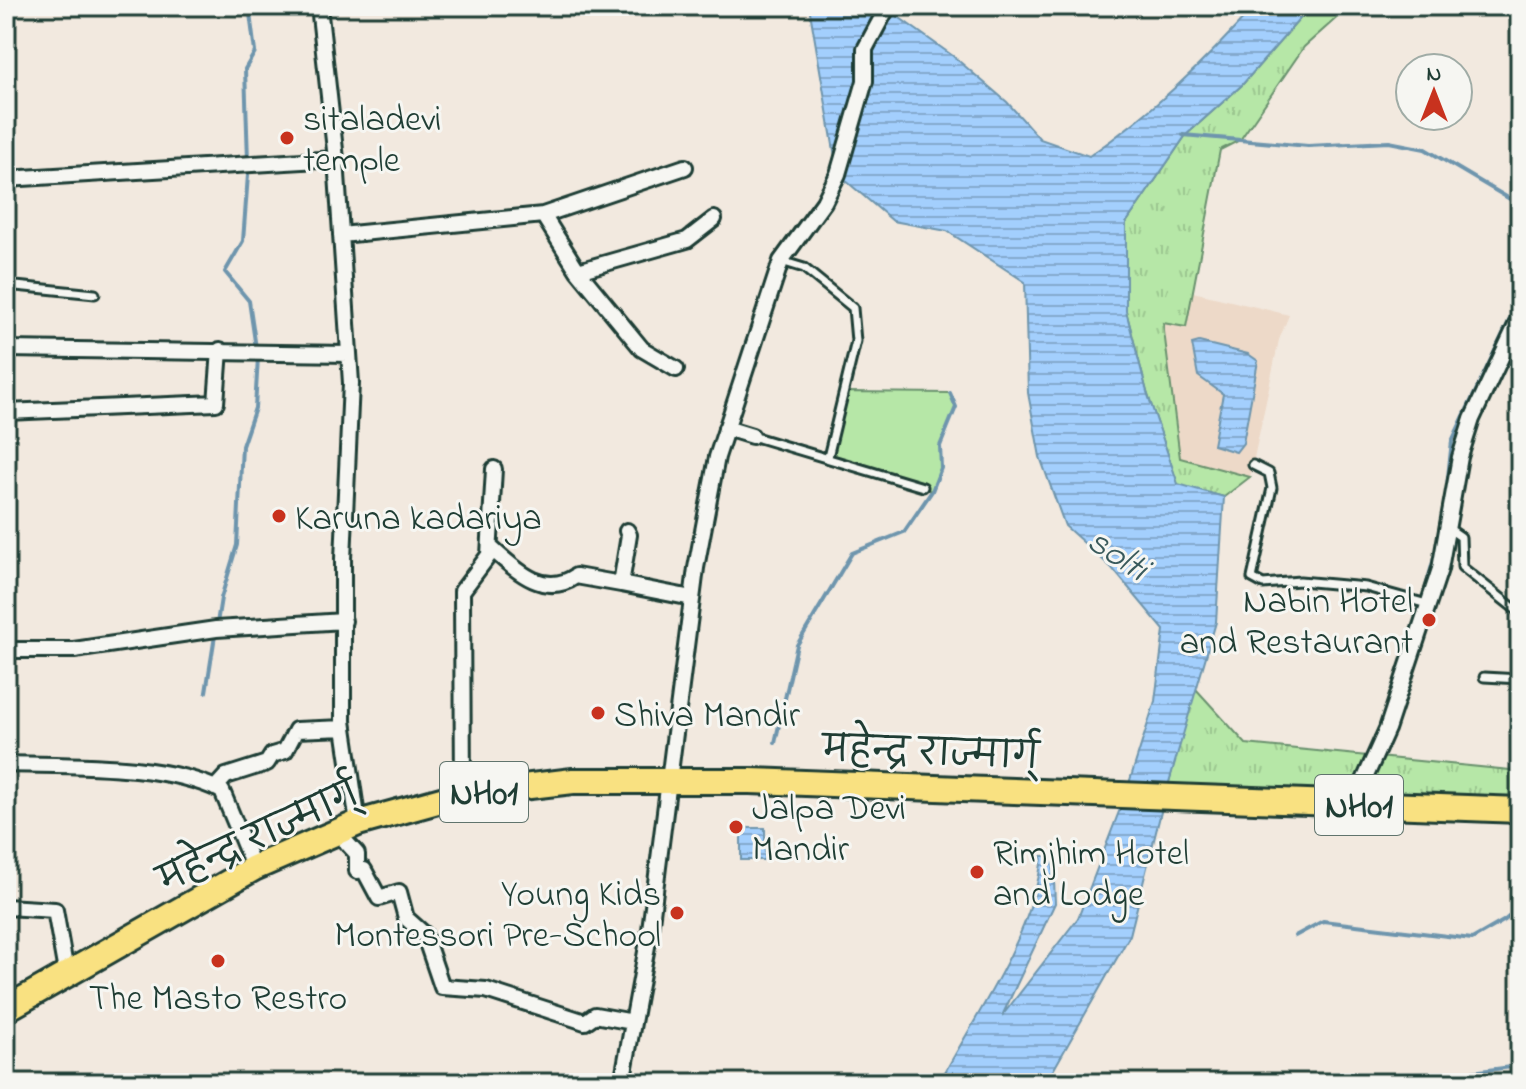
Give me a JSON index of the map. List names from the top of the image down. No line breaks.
{"streets":{"highway":["महेन्द्र राज्मार्ग्","NH01"]},"water":["solti"],"places":["sitaladevi temple","Karuna kadariya","Nabin Hotel and Restaurant","Shiva Mandir","Jalpa Devi Mandir","Rimjhim Hotel and Lodge","Young Kids Montessori Pre-School","The Masto Restro"],"north":"top"}
